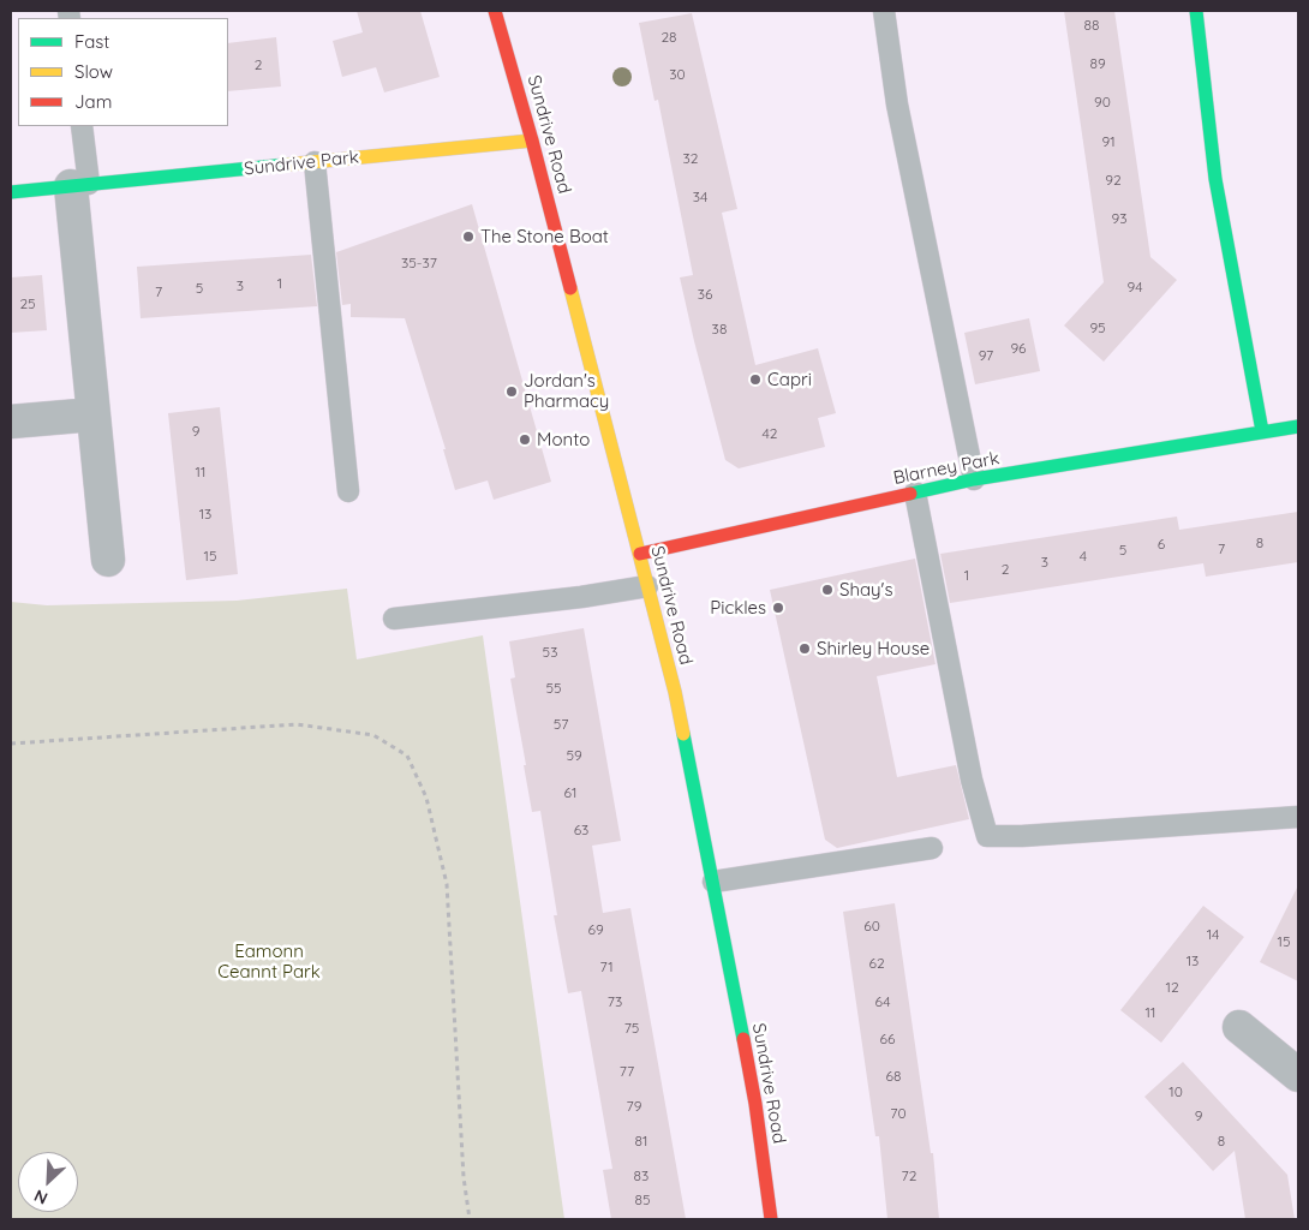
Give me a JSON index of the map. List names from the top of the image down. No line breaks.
{"streets":{"street":["Sundrive Road","Sundrive Park","Blarney Park"]},"crossings":[["Sundrive Road","Sundrive Park"],["Sundrive Road","Blarney Park"]],"parks":["Eamonn Ceannt Park"],"places":["The Stone Boat","Capri","Jordan's Pharmacy","Monto","Shay's","Pickles","Shirley House"],"house_numbers":["88","28","89","2","30","90","91","32","92","34","93","35-37","1","3","94","5","7","36","25","95","38","96","97","9","42","11","13","8","6","7","5","15","4","3","2","1","53","55","57","59","61","63","60","69","14","15","13","62","71","12","73","64","11","75","66","77","68","10","79","70","9","81","8","83","72","85"],"legend":["Fast","Slow","Jam"],"north":"bottom left"}
